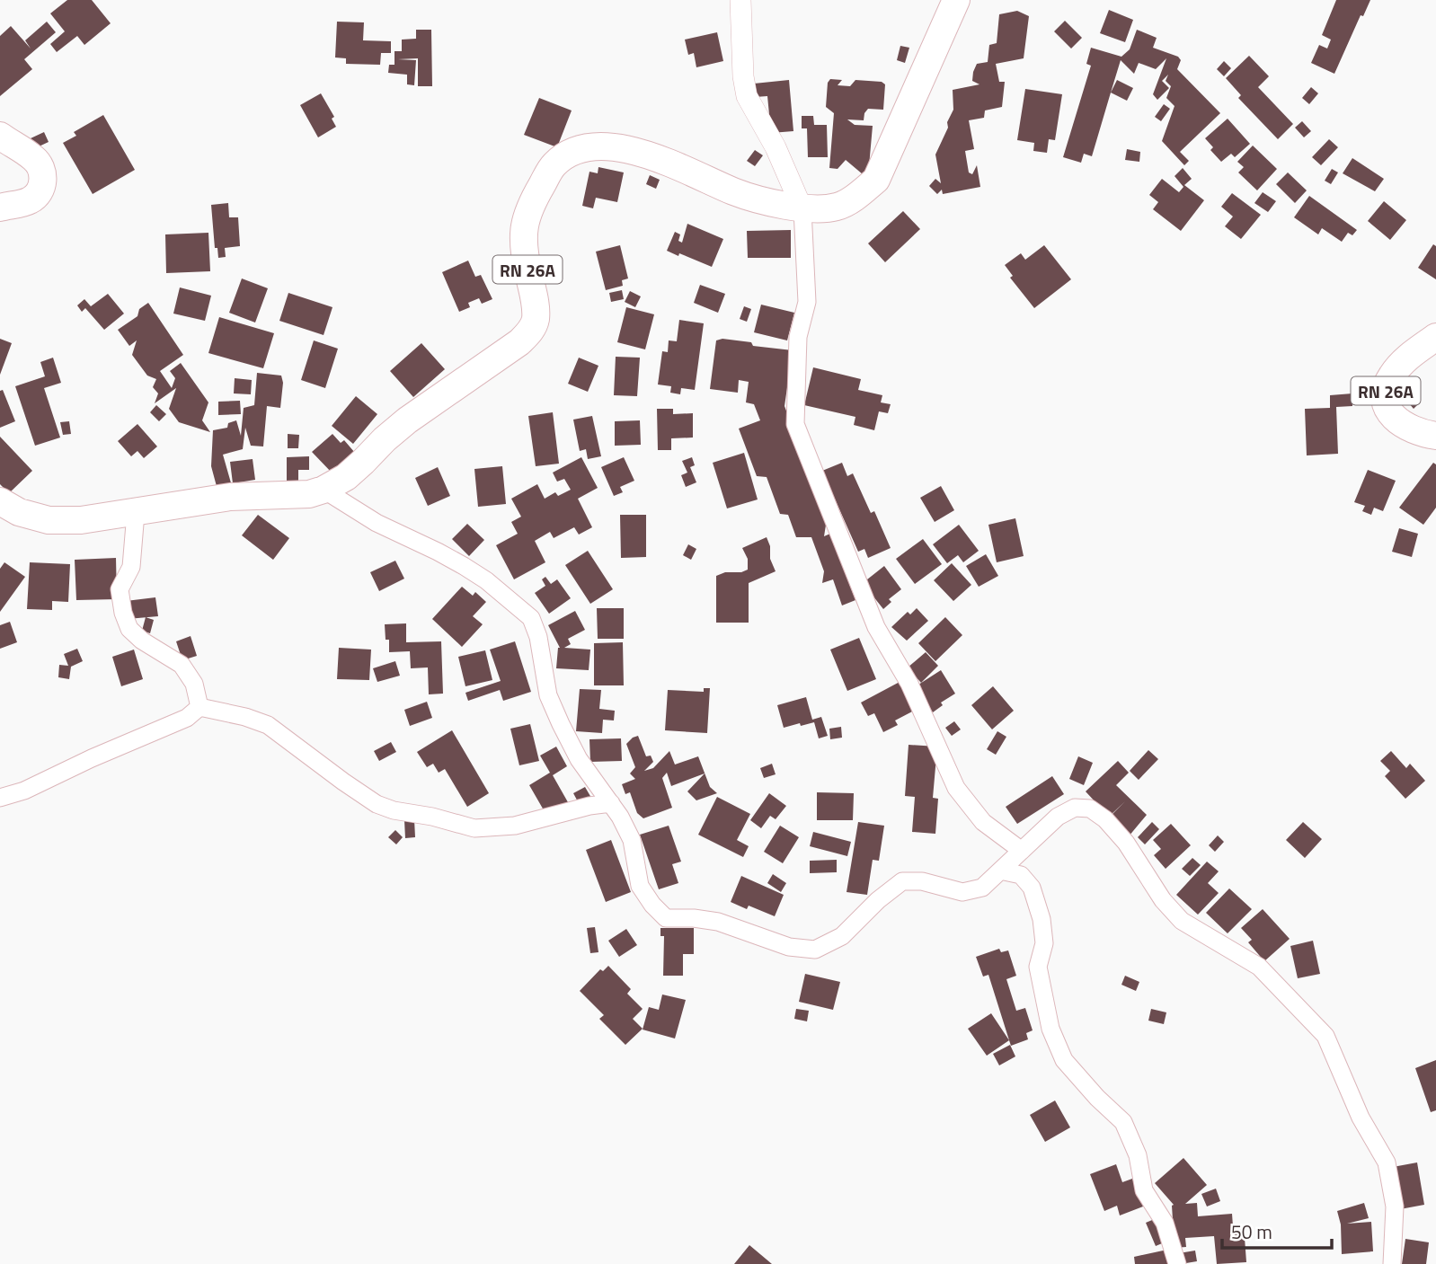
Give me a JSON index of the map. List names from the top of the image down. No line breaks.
{"streets":{"main road":["RN 26A"]},"scale_bar":"50 m"}
